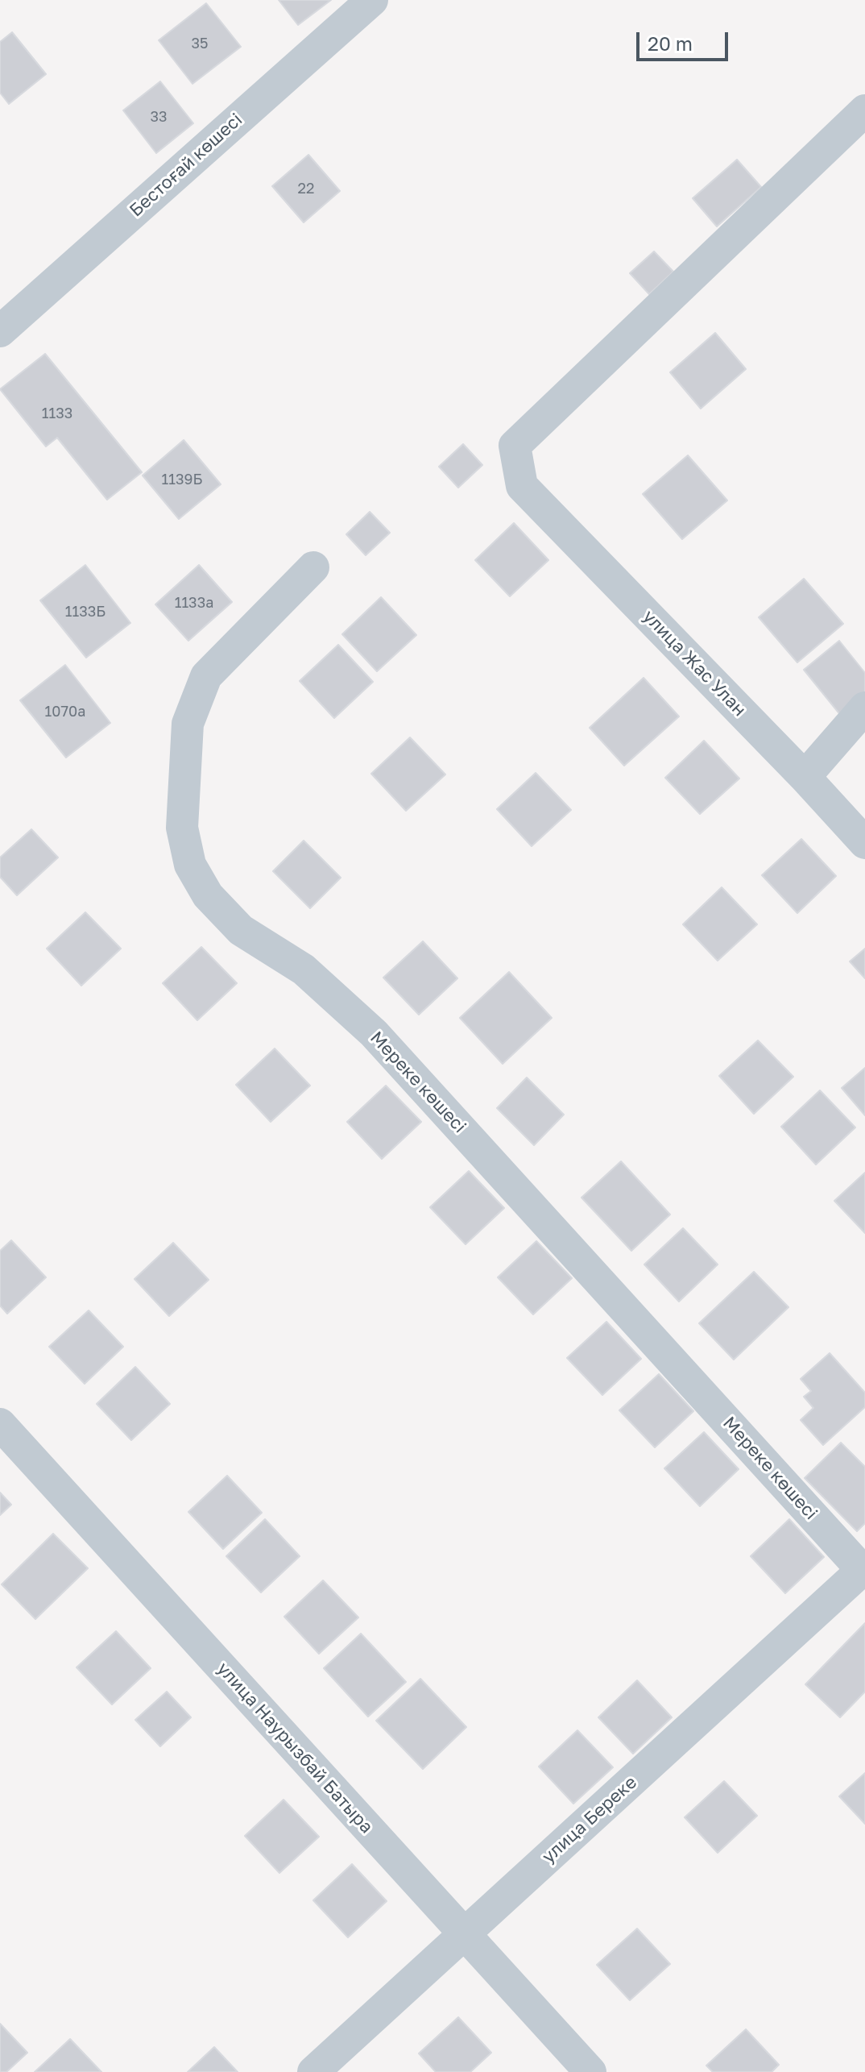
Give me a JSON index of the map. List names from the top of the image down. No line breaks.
{"streets":{"street":["Бестоғай көшесі","улица Жас Улан","Мереке көшесі","улица Наурызбай Батыра","улица Береке"]},"crossings":[["Мереке көшесі","улица Береке"],["улица Наурызбай Батыра","улица Береке"]],"house_numbers":["35","33","22","1133","1139Б","1133а","1133Б","1070а"],"scale_bar":"20 m"}
